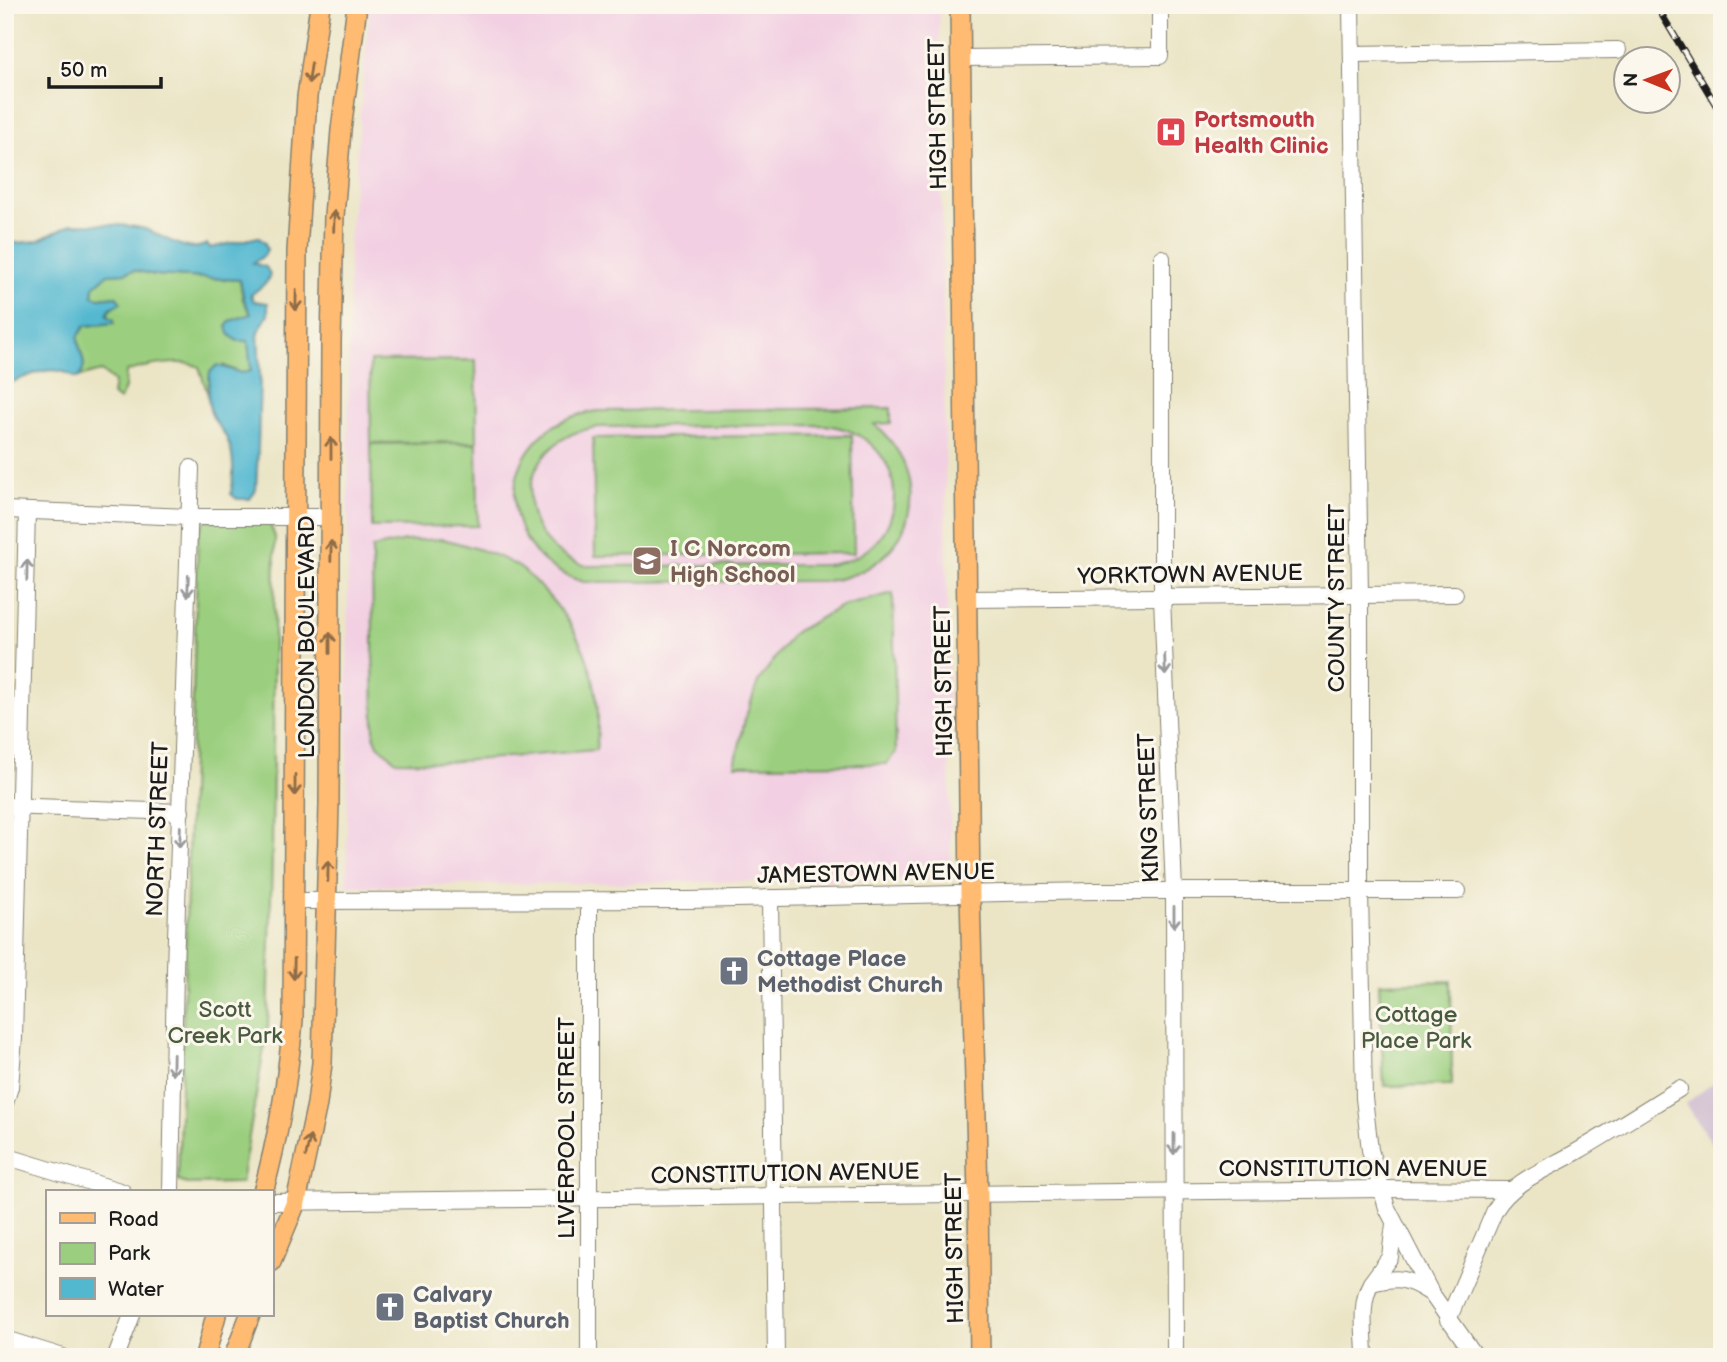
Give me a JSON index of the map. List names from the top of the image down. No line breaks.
{"streets":{"main road":["HIGH STREET","LONDON BOULEVARD"],"street":["YORKTOWN AVENUE","COUNTY STREET","KING STREET","NORTH STREET","JAMESTOWN AVENUE","LIVERPOOL STREET","CONSTITUTION AVENUE"]},"crossings":[["HIGH STREET","YORKTOWN AVENUE"],["HIGH STREET","JAMESTOWN AVENUE"],["HIGH STREET","CONSTITUTION AVENUE"],["YORKTOWN AVENUE","COUNTY STREET"],["YORKTOWN AVENUE","KING STREET"],["COUNTY STREET","JAMESTOWN AVENUE"],["COUNTY STREET","CONSTITUTION AVENUE"],["LONDON BOULEVARD","JAMESTOWN AVENUE"],["LONDON BOULEVARD","CONSTITUTION AVENUE"],["KING STREET","JAMESTOWN AVENUE"],["KING STREET","CONSTITUTION AVENUE"],["JAMESTOWN AVENUE","LIVERPOOL STREET"],["LIVERPOOL STREET","CONSTITUTION AVENUE"]],"one_way":["KING STREET","NORTH STREET"],"parks":["Scott Creek Park","Cottage Place Park"],"places":{"hospital":["Portsmouth Health Clinic"],"school or university":["I C Norcom High School"],"church":["Cottage Place Methodist Church","Calvary Baptist Church"]},"legend":["Road","Park","Water"],"scale_bar":"50 m","north":"left"}
